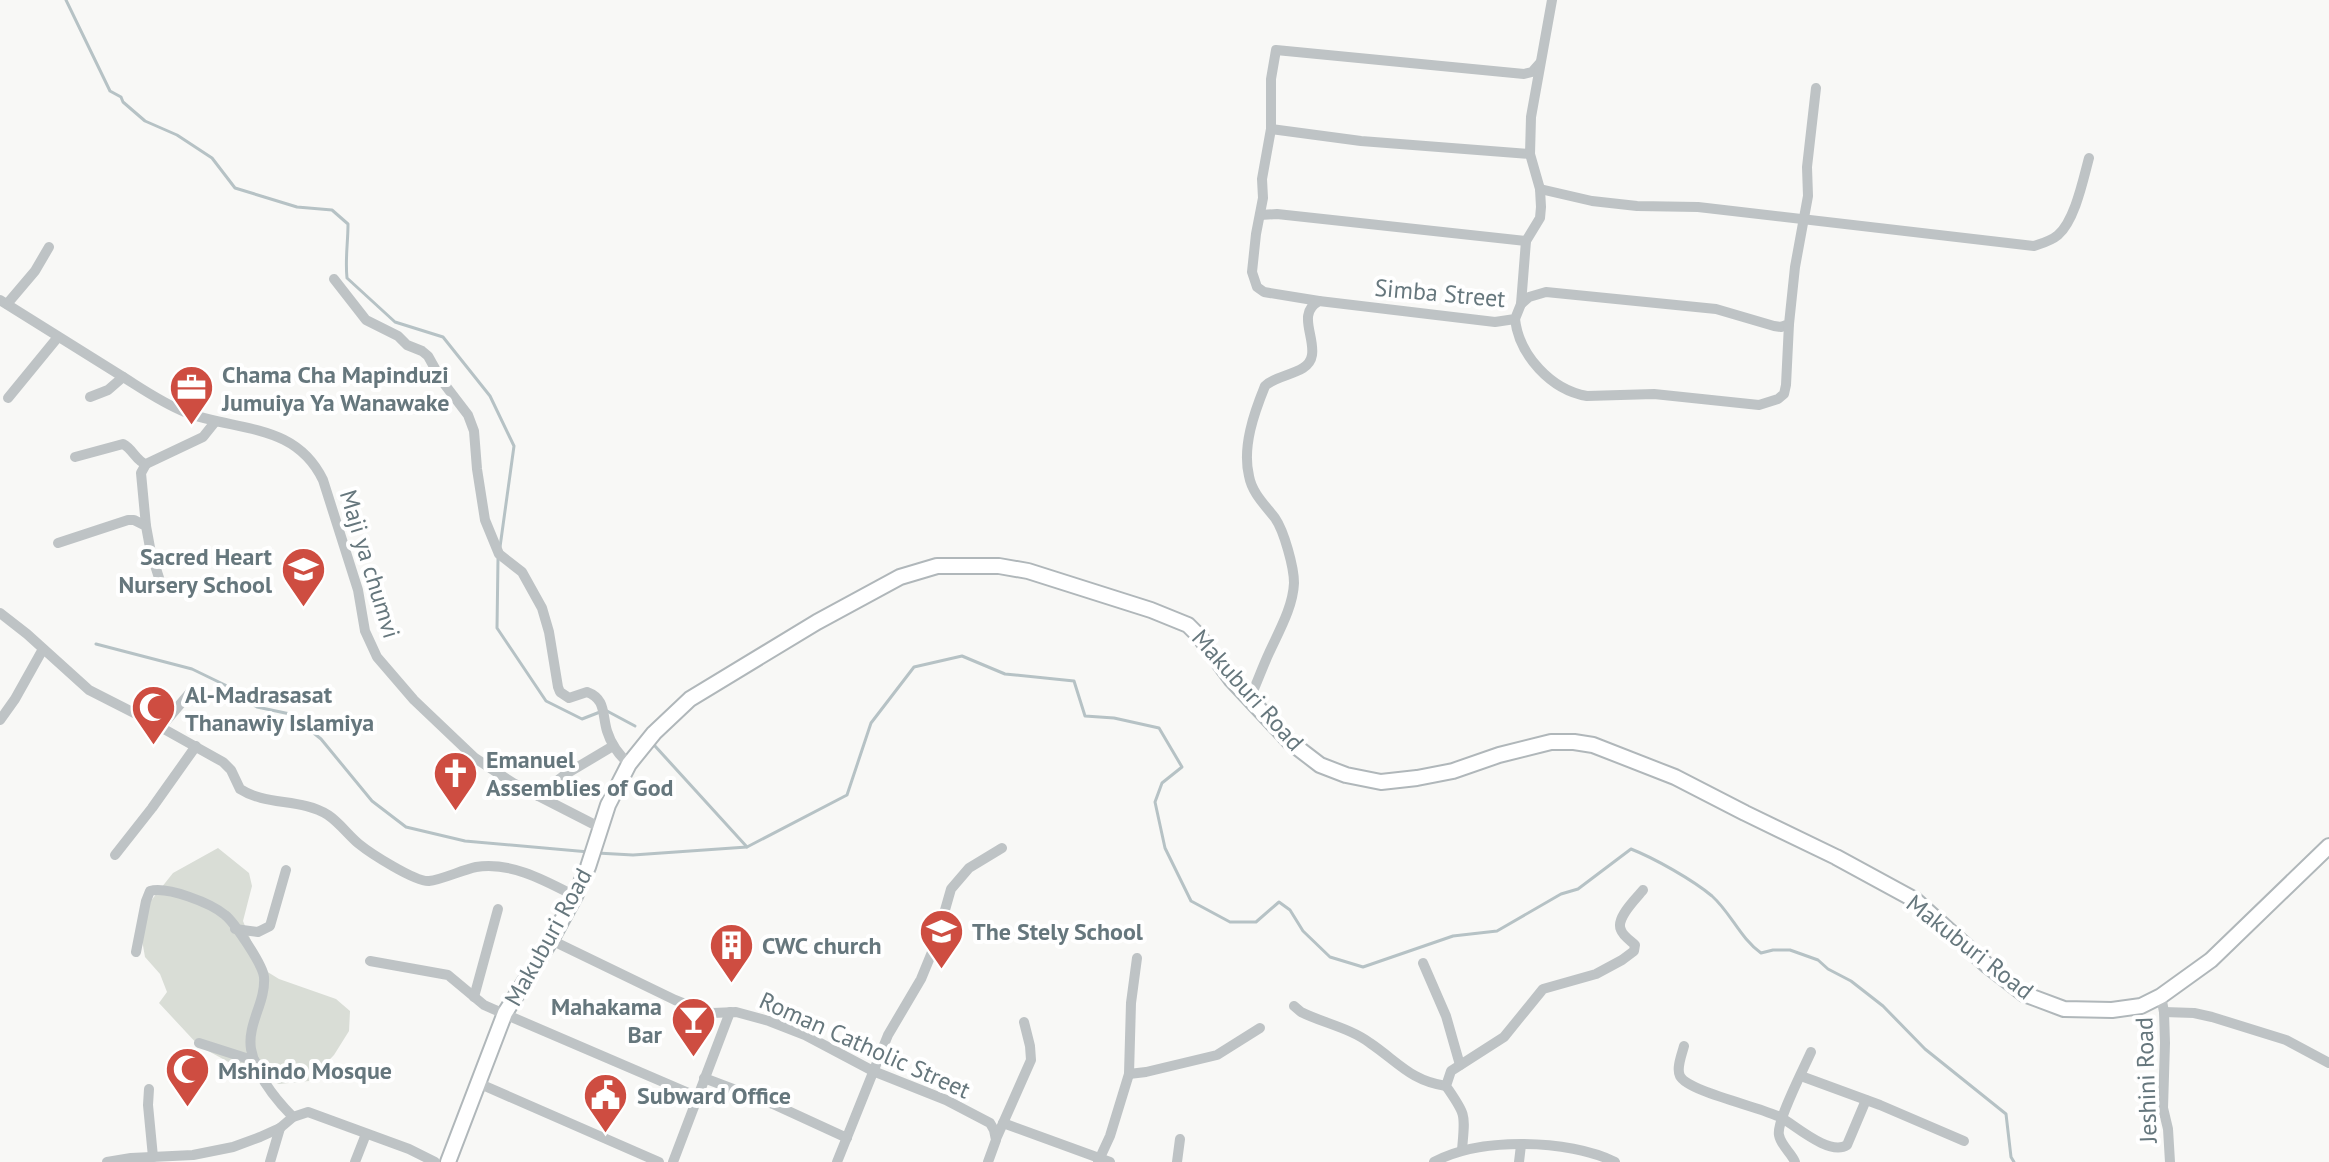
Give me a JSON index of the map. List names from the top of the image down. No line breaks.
{"streets":{"street":["Simba Street","Maji ya chumvi","Makuburi Road","Roman Catholic Street","Jeshini Road"]},"crossings":[["Maji ya chumvi","Makuburi Road"],["Makuburi Road","Roman Catholic Street"],["Makuburi Road","Jeshini Road"]],"places":{"office":["Chama Cha Mapinduzi Jumuiya Ya Wanawake"],"school or university":["Sacred Heart Nursery School","The Stely School"],"mosque":["Al-Madrasasat Thanawiy Islamiya","Mshindo Mosque"],"church":["Emanuel Assemblies of God"],"building":["CWC church"],"bar":["Mahakama Bar"],"public building":["Subward Office"]}}
